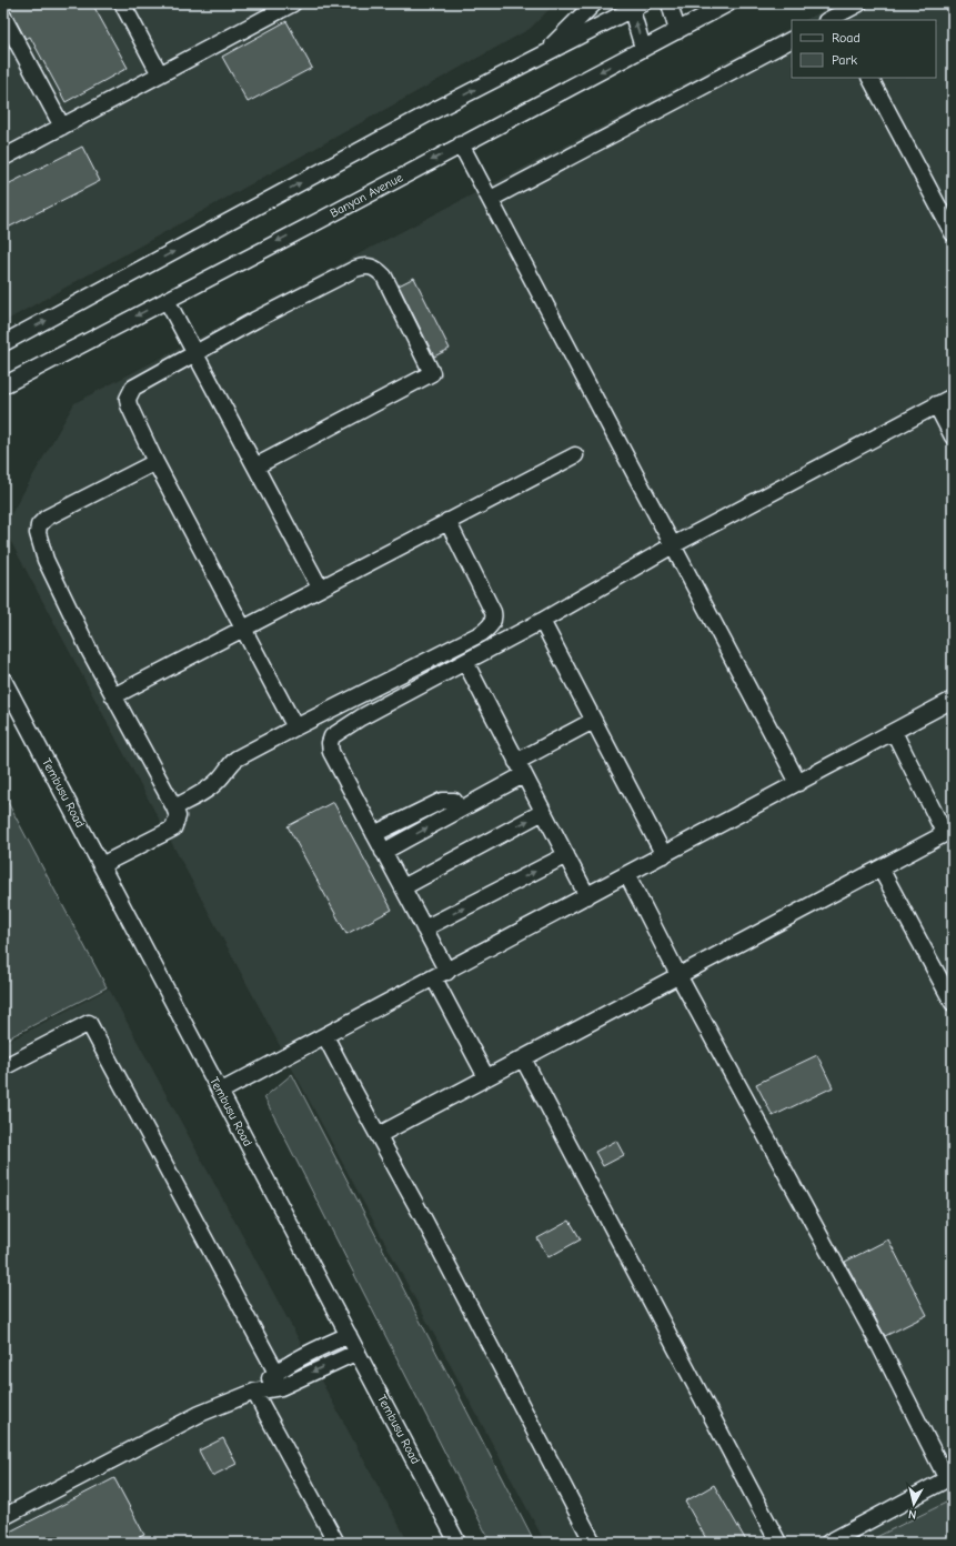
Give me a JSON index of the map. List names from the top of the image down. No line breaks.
{"streets":{"street":["Banyan Avenue","Tembusu Road"]},"legend":["Road","Park"],"north":"bottom"}
